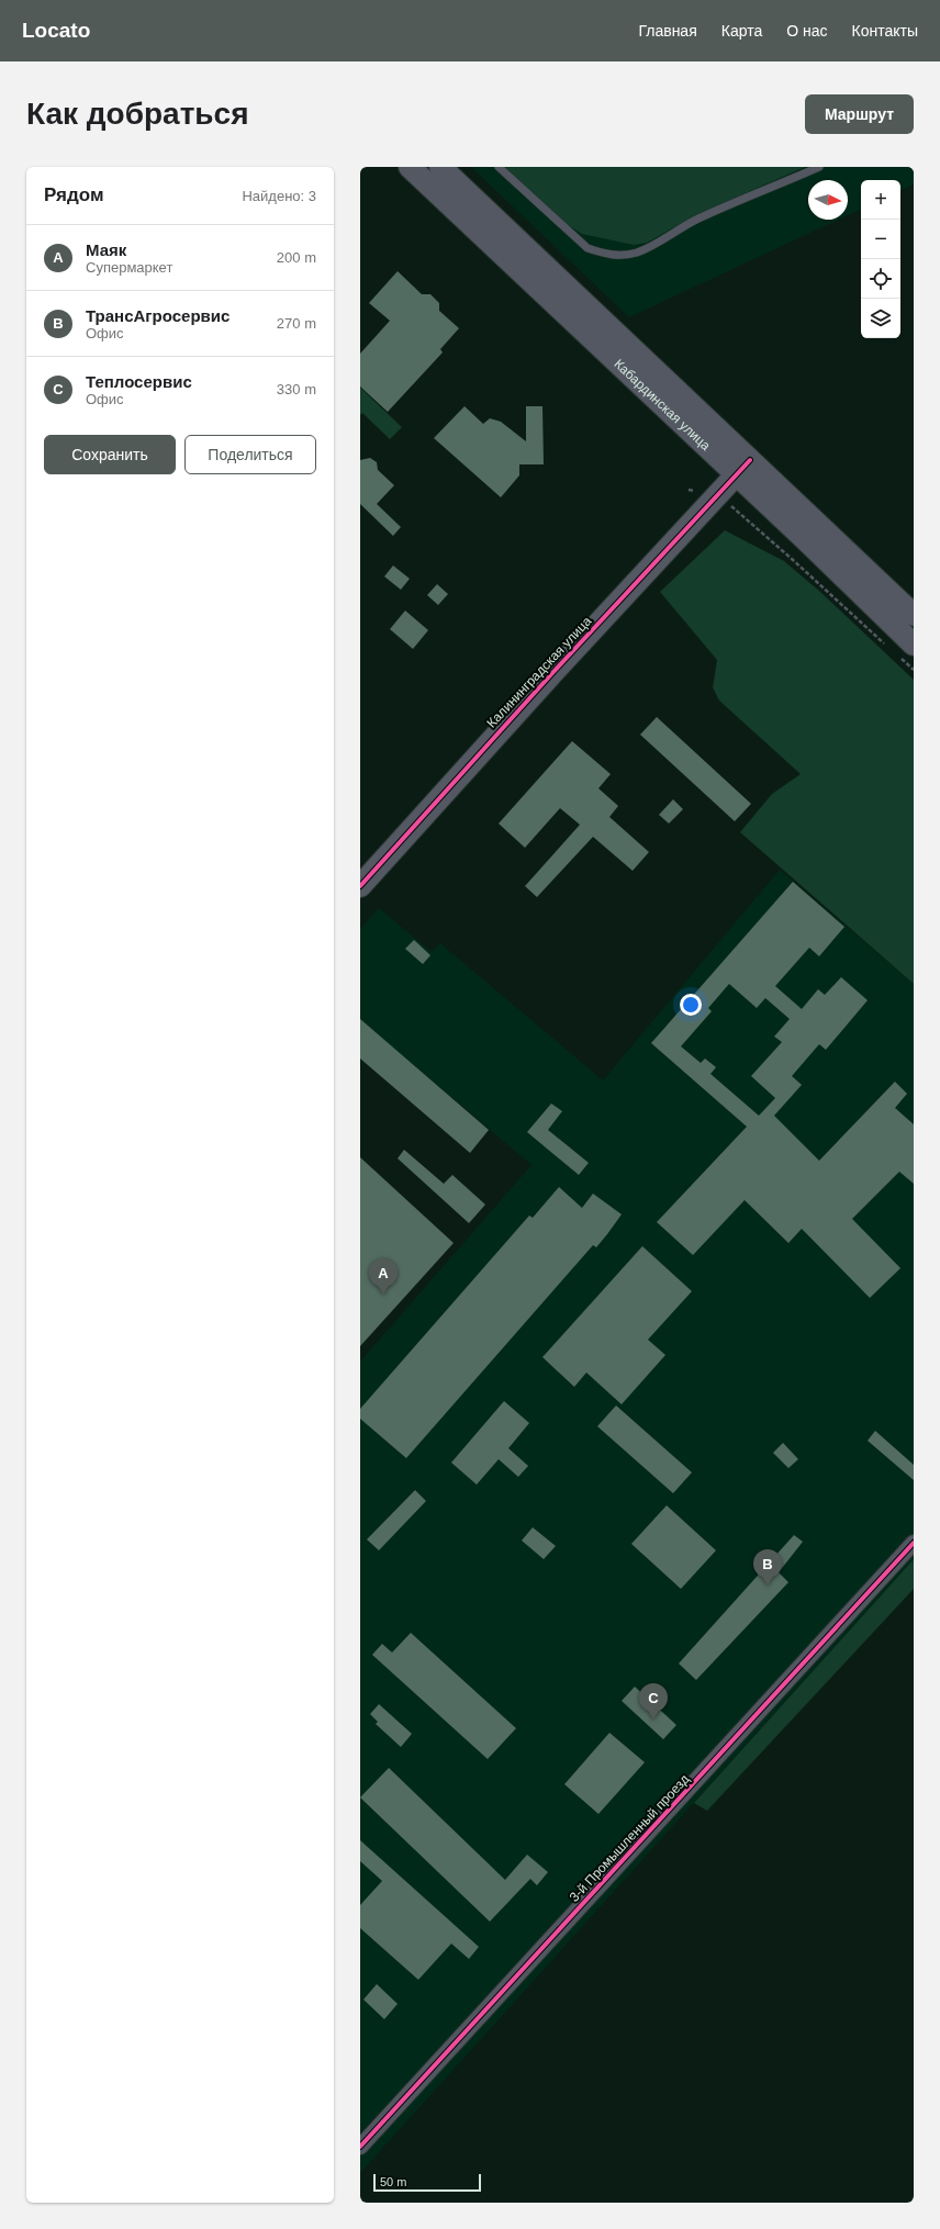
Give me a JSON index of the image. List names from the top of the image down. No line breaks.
{"streets":{"main road":["Кабардинская улица","Калининградская улица"],"street":["3-й Промышленный проезд"]},"crossings":[["Кабардинская улица","Калининградская улица"]],"scale_bar":"50 m","north":"right","page":{"header":"Locato","nav":["Главная","Карта","О нас","Контакты"],"buttons":["Маршрут",["Сохранить","Поделиться"]],"title":"Как добраться","heading":["Рядом","Найдено: 3"],"map_buttons":["+","−"],"list":[{"mark":"A","name":"Маяк","note":"Супермаркет","value":"200 m"},{"mark":"B","name":"ТрансАгросервис","note":"Офис","value":"270 m"},{"mark":"C","name":"Теплосервис","note":"Офис","value":"330 m"}],"pins":["A","B","C"],"scale":"50 m"}}
